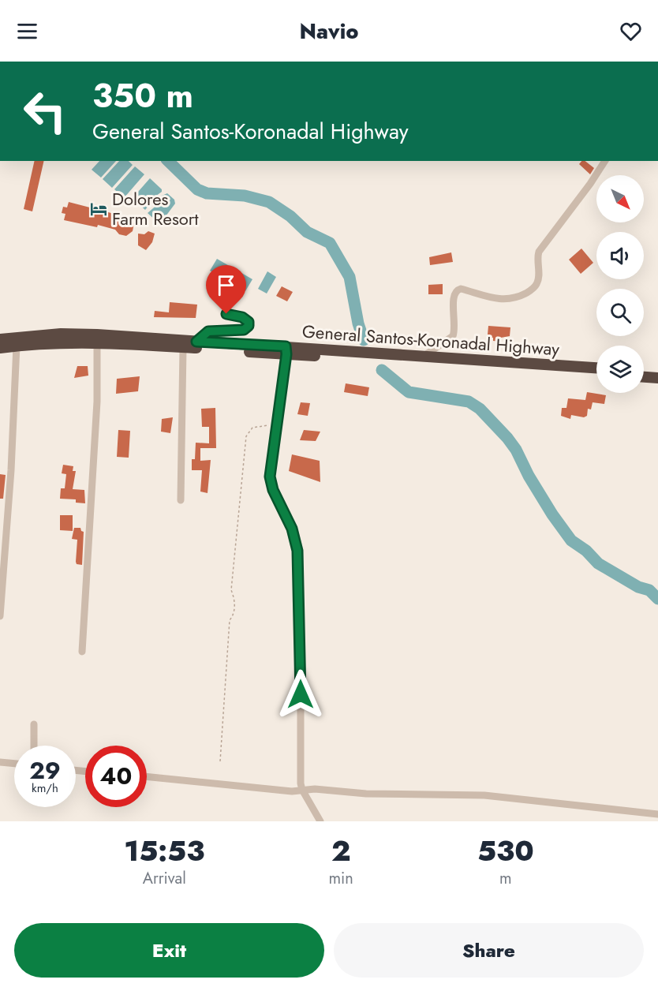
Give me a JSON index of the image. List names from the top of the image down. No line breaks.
{"streets":{"highway":["General Santos-Koronadal Highway"]},"places":{"hotel":["Dolores Farm Resort"]},"north":"bottom right","page":{"header":"Navio","turn":["350 m","General Santos-Koronadal Highway"],"speed":"29 km/h","limit":"40","eta":["15:53","Arrival","2","min","530","m"],"buttons":["Exit","Share"]}}
